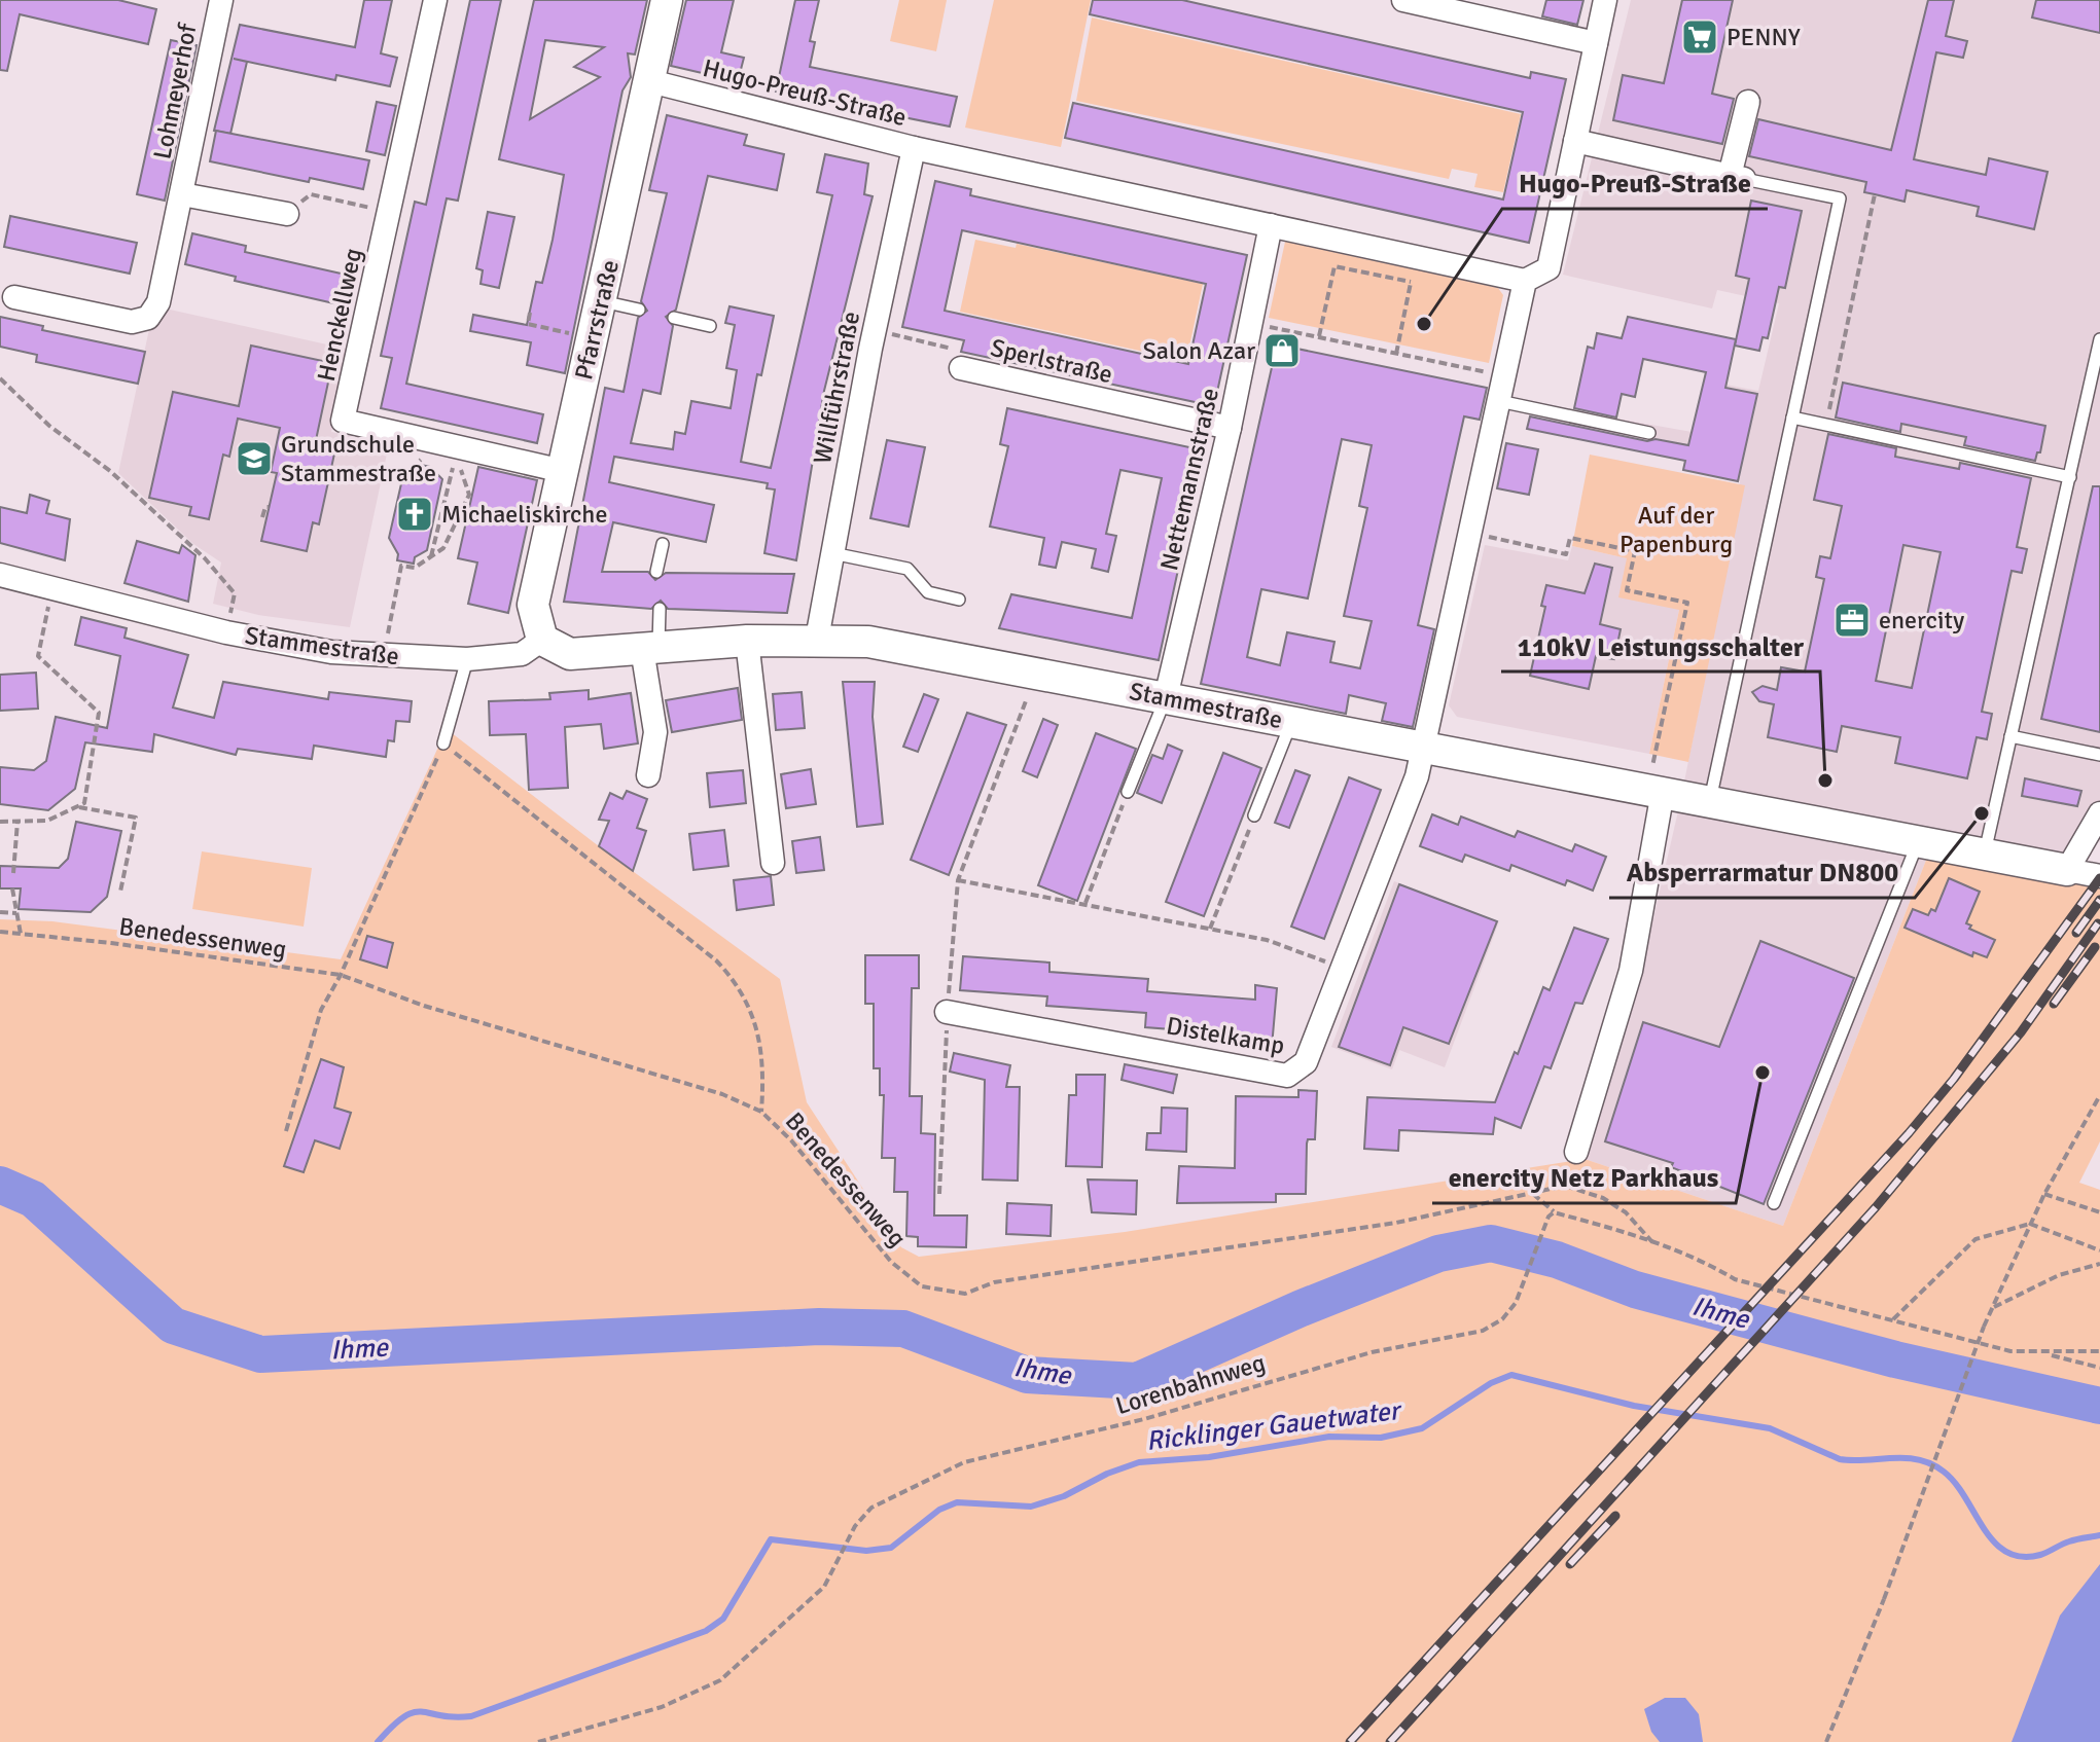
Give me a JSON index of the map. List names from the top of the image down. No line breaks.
{"streets":{"street":["Lohmeyerhof","Hugo-Preuß-Straße","Henckellweg","Pfarrstraße","Sperlstraße","Willführstraße","Nettemannstraße","Stammestraße","Distelkamp"],"path":["Benedessenweg","Lorenbahnweg"]},"crossings":[["Hugo-Preuß-Straße","Pfarrstraße"],["Hugo-Preuß-Straße","Willführstraße"],["Hugo-Preuß-Straße","Nettemannstraße"],["Henckellweg","Pfarrstraße"],["Pfarrstraße","Stammestraße"],["Sperlstraße","Willführstraße"],["Sperlstraße","Nettemannstraße"],["Willführstraße","Stammestraße"],["Nettemannstraße","Stammestraße"],["Stammestraße","Distelkamp"]],"water":["Ihme","Ricklinger Gauetwater"],"parks":["Auf der Papenburg"],"places":{"supermarket":["PENNY"],"other":["Hugo-Preuß-Straße","110kV Leistungsschalter","Absperrarmatur DN800","enercity Netz Parkhaus"],"shop":["Salon Azar"],"school or university":["Grundschule Stammestraße"],"church":["Michaeliskirche"],"office":["enercity"]}}
